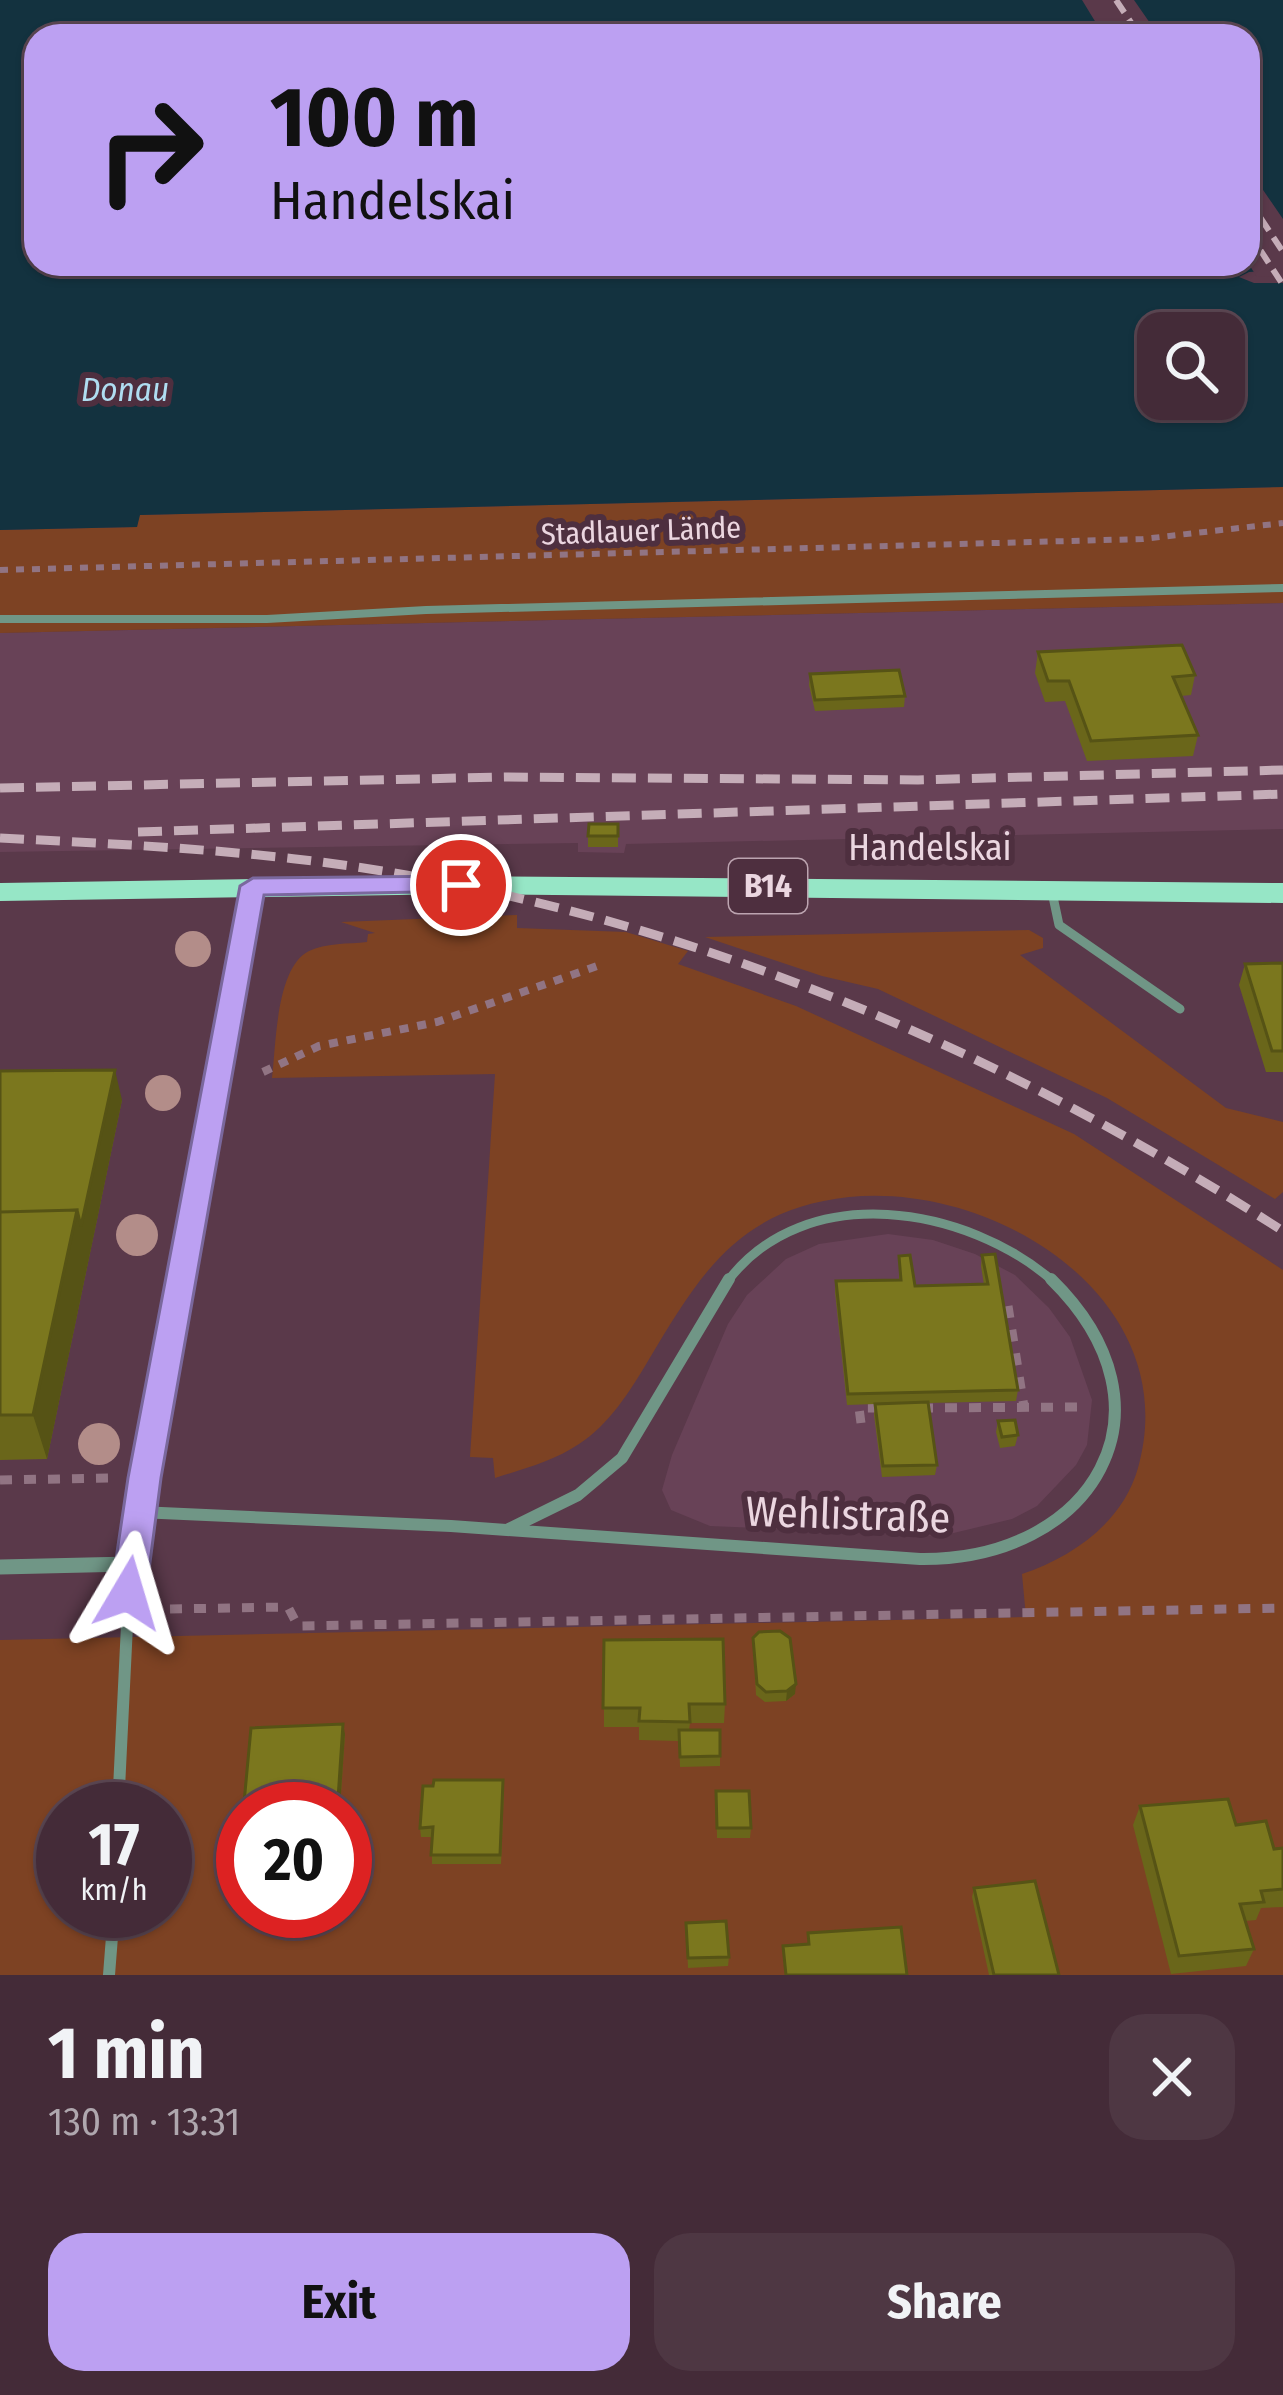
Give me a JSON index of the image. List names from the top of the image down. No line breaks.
{"streets":{"main road":["Handelskai","B14"],"lane":["Wehlistraße"],"path":["Stadlauer Lände"]},"water":["Donau"],"page":{"turn":["100 m","Handelskai"],"speed":"17 km/h","limit":"20","heading":["1 min","130 m · 13:31"],"buttons":["Exit","Share"]}}
